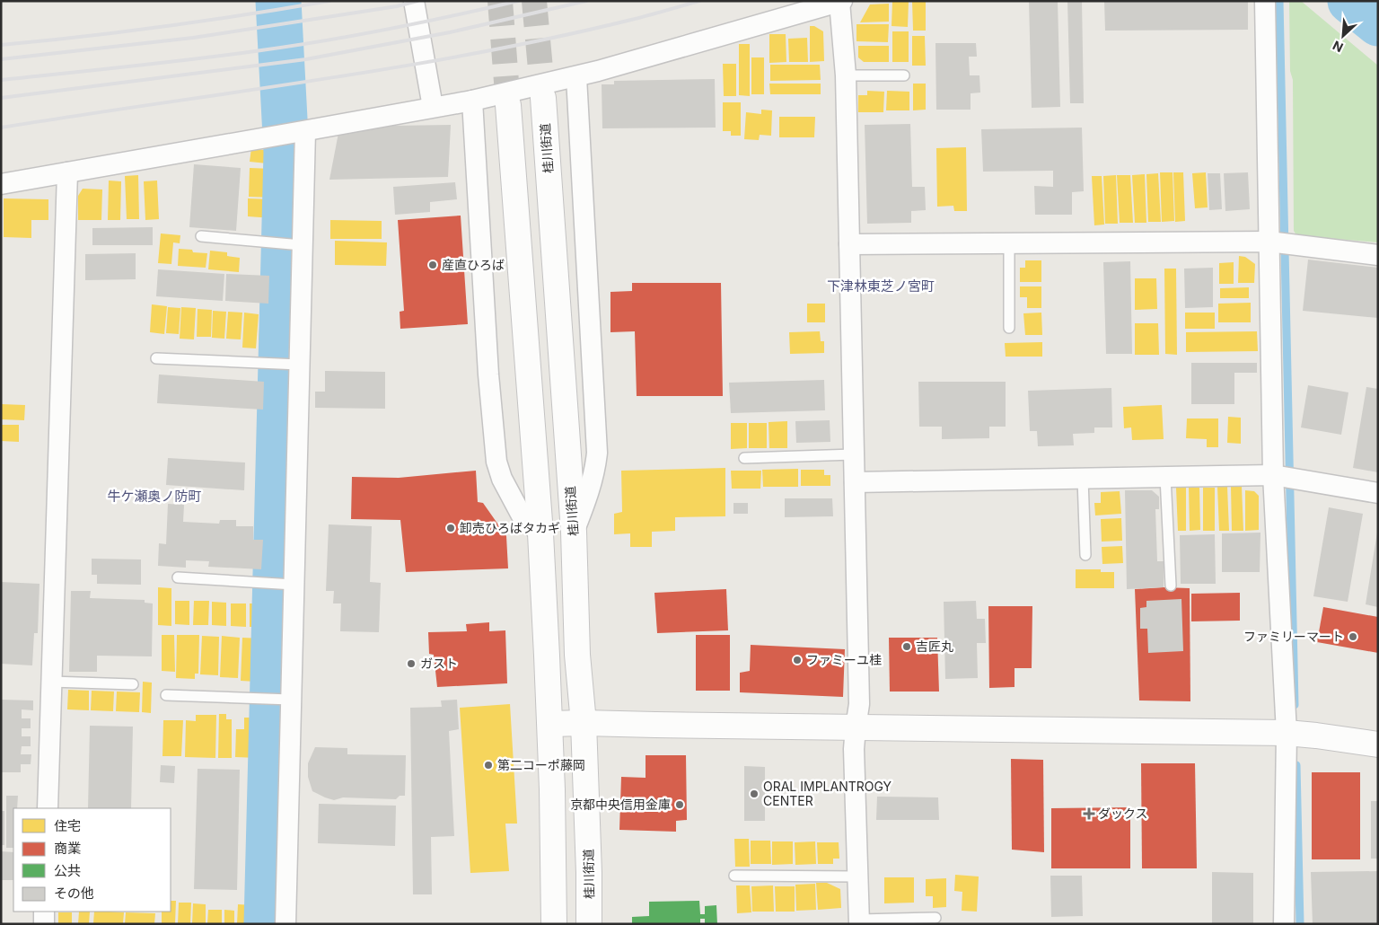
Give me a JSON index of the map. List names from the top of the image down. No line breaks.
{"streets":{"street":["桂川街道"]},"districts":["下津林東芝ノ宮町","牛ケ瀬奥ノ防町"],"places":{"other":["産直ひろば","卸売ひろばタカギ","ファミリーマート","吉匠丸","ファミーユ桂","ガスト","第二コーポ藤岡","ORAL IMPLANTROGY CENTER","京都中央信用金庫"],"health":["ダックス"]},"legend":["住宅","商業","公共","その他"],"north":"bottom left"}
